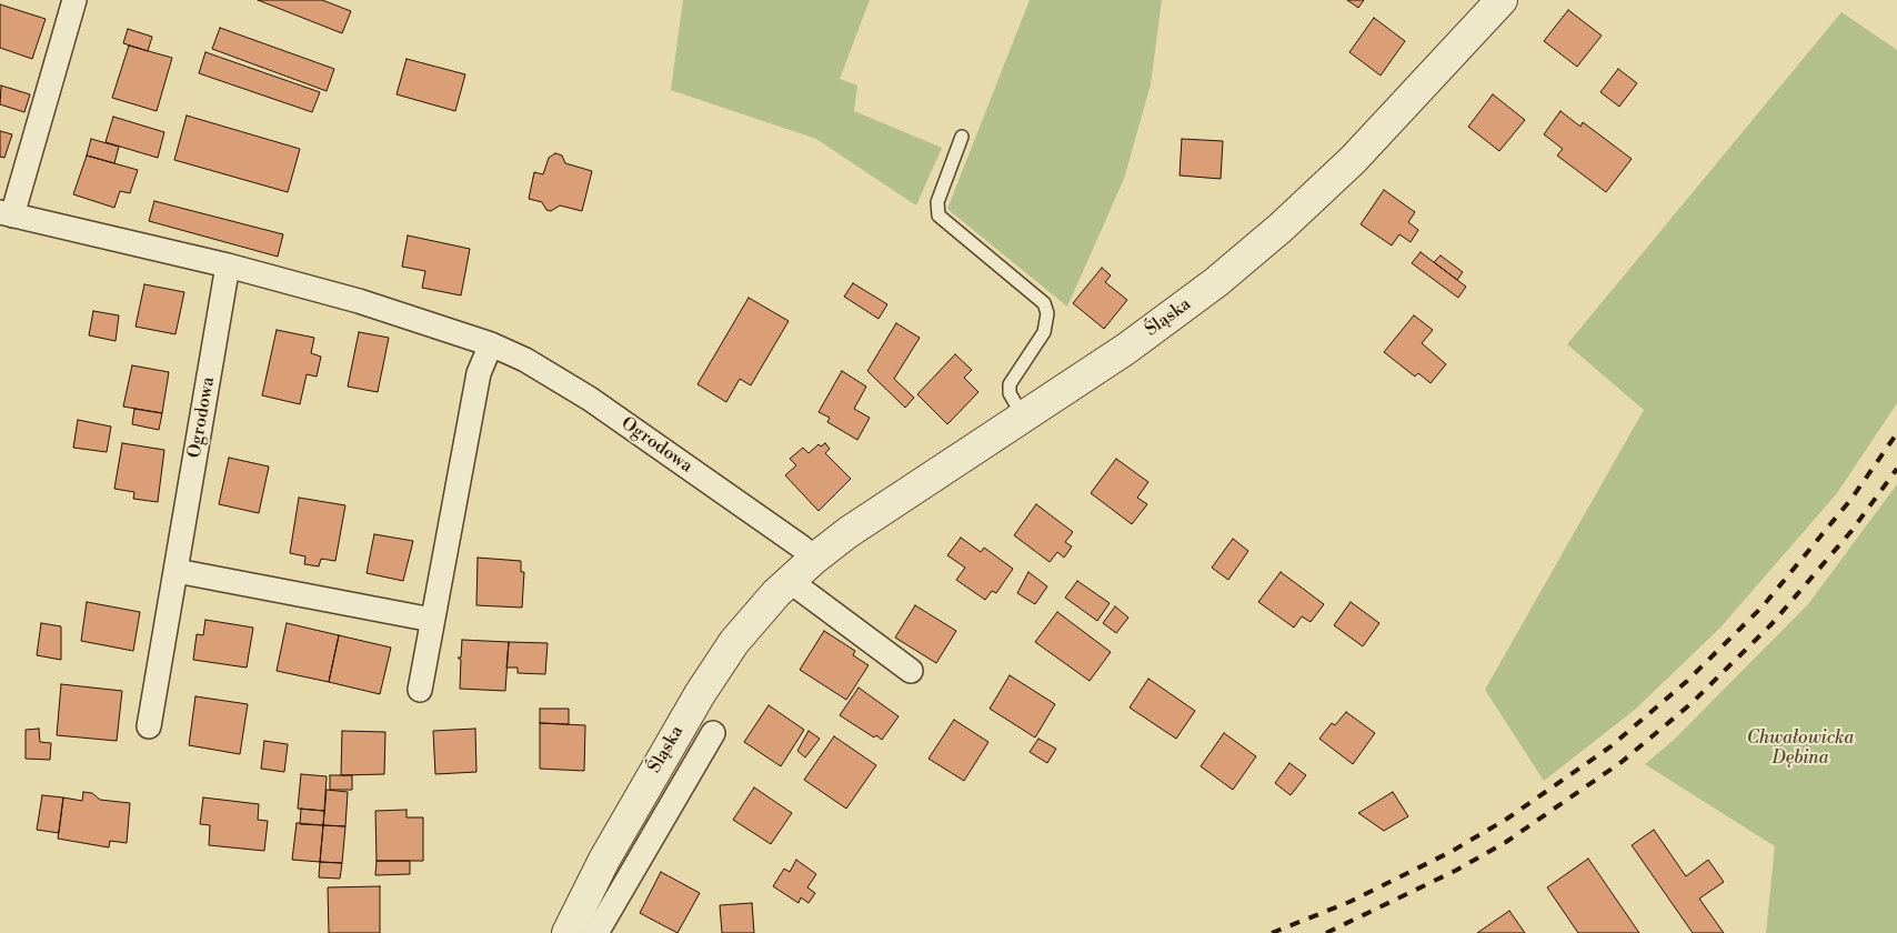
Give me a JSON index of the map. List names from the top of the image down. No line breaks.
{"streets":{"street":["Śląska","Ogrodowa"]},"crossings":[["Śląska","Ogrodowa"]],"parks":["Chwałowicka Dębina"]}
